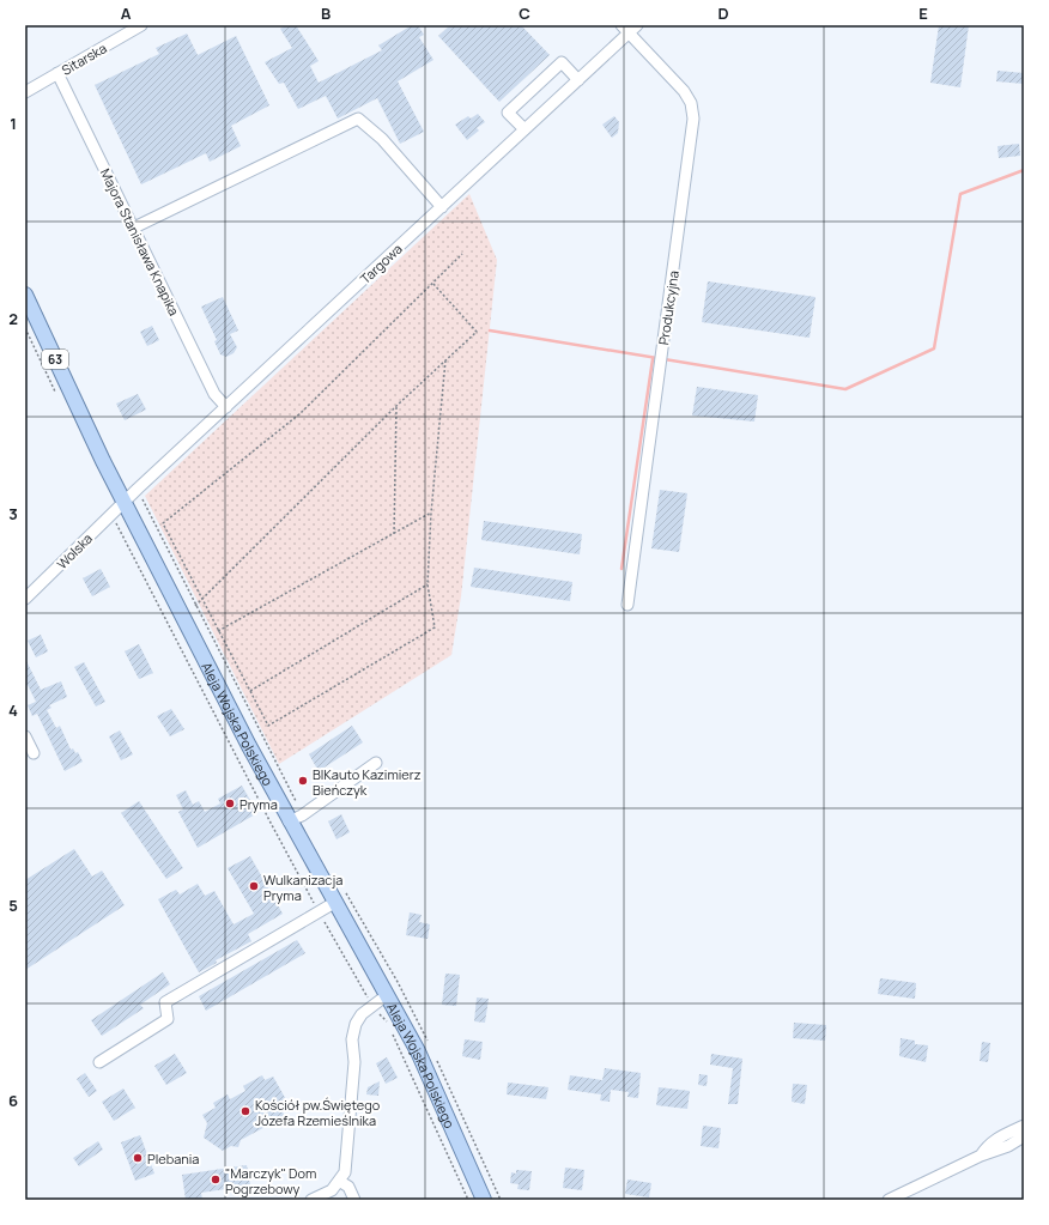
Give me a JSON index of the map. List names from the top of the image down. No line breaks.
{"streets":{"main road":["63","Aleja Wojska Polskiego"],"street":["Sitarska","Majora Stanisława Knapika","Targowa","Produkcyjna","Wolska"]},"crossings":[["Sitarska","Majora Stanisława Knapika"],["Majora Stanisława Knapika","Targowa"],["Targowa","Produkcyjna"],["Targowa","Wolska"],["Targowa","Aleja Wojska Polskiego"],["Wolska","Aleja Wojska Polskiego"]],"places":["BIKauto Kazimierz Bieńczyk","Pryma","Wulkanizacja Pryma","Kościół pw.Świętego Józefa Rzemieślnika","Plebania","\"Marczyk\" Dom Pogrzebowy"],"grid":{"columns":["A","B","C","D","E"],"rows":["1","2","3","4","5","6"]}}
